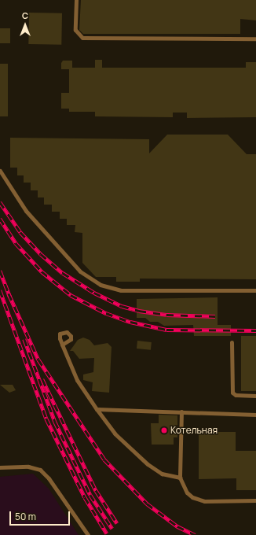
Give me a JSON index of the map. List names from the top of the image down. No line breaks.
{"places":["Котельная"],"scale_bar":"50 m","north":"top"}
